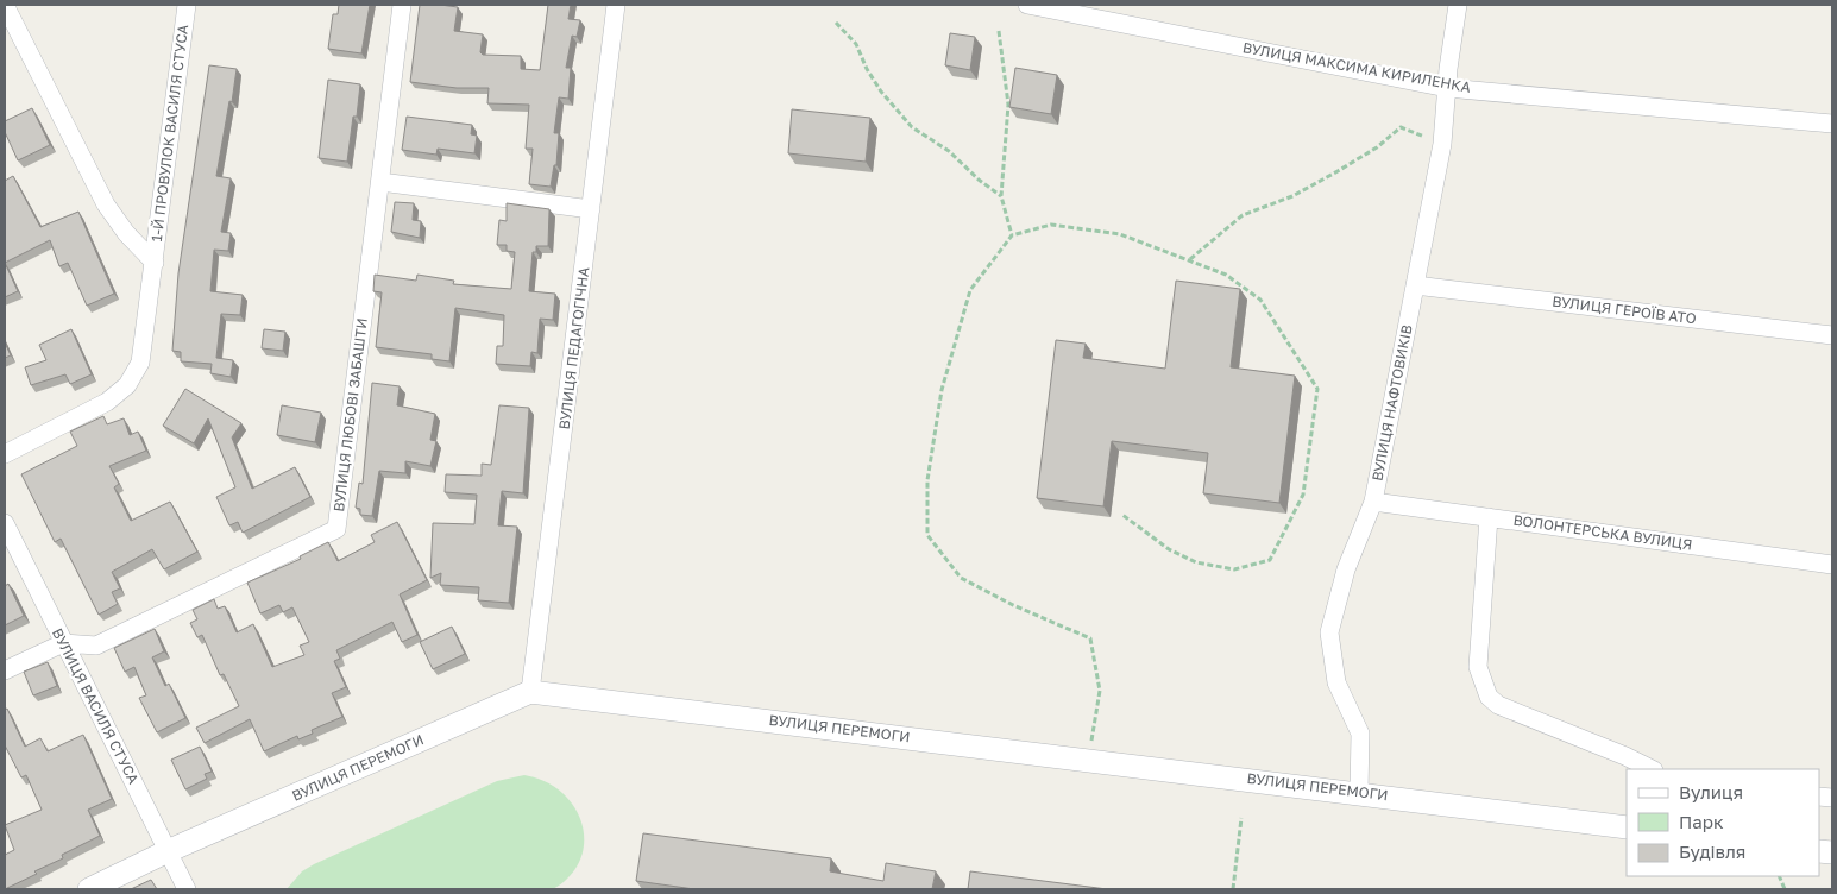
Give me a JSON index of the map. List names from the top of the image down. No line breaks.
{"streets":{"street":["ВУЛИЦЯ МАКСИМА КИРИЛЕНКА","1-Й ПРОВУЛОК ВАСИЛЯ СТУСА","ВУЛИЦЯ ГЕРОЇВ АТО","ВУЛИЦЯ ПЕДАГОГІЧНА","ВУЛИЦЯ НАФТОВИКІВ","ВУЛИЦЯ ЛЮБОВІ ЗАБАШТИ","ВОЛОНТЕРСЬКА ВУЛИЦЯ","ВУЛИЦЯ ВАСИЛЯ СТУСА","ВУЛИЦЯ ПЕРЕМОГИ"]},"crossings":[["ВУЛИЦЯ МАКСИМА КИРИЛЕНКА","ВУЛИЦЯ НАФТОВИКІВ"],["ВУЛИЦЯ ГЕРОЇВ АТО","ВУЛИЦЯ НАФТОВИКІВ"],["ВУЛИЦЯ ПЕДАГОГІЧНА","ВУЛИЦЯ ПЕРЕМОГИ"],["ВУЛИЦЯ НАФТОВИКІВ","ВОЛОНТЕРСЬКА ВУЛИЦЯ"],["ВУЛИЦЯ НАФТОВИКІВ","ВУЛИЦЯ ПЕРЕМОГИ"],["ВУЛИЦЯ ЛЮБОВІ ЗАБАШТИ","ВУЛИЦЯ ВАСИЛЯ СТУСА"],["ВУЛИЦЯ ВАСИЛЯ СТУСА","ВУЛИЦЯ ПЕРЕМОГИ"]],"legend":["Вулиця","Парк","Будівля"]}
